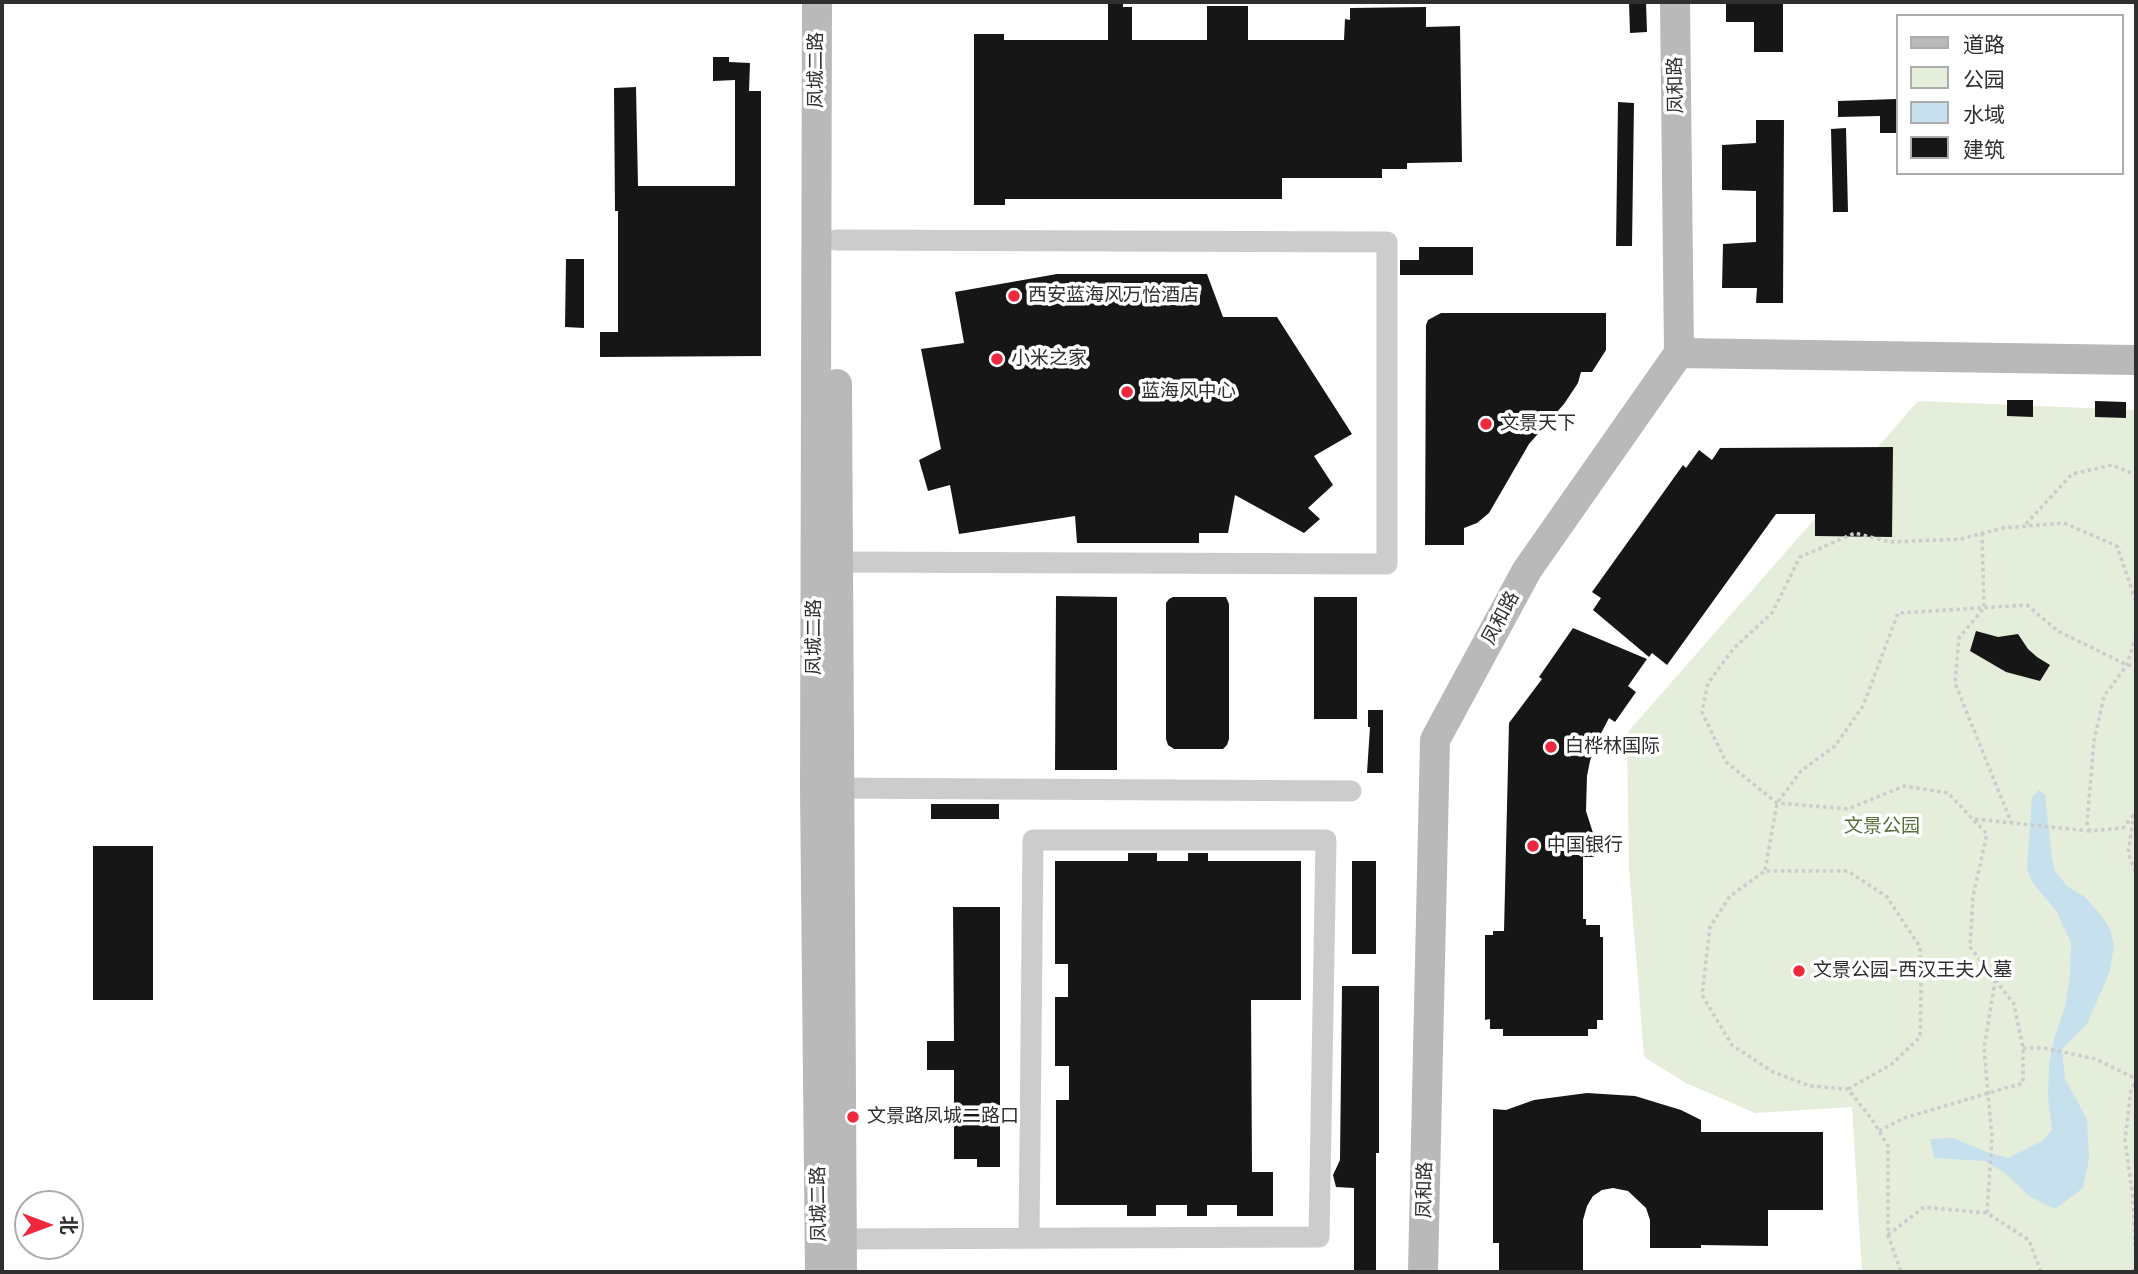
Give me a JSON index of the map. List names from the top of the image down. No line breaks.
{"streets":{"main road":["凤城二路","凤和路"]},"parks":["文景公园"],"places":["西安蓝海风万怡酒店","小米之家","蓝海风中心","文景天下","白桦林国际","中国银行","文景公园-西汉王夫人墓","文景路凤城二路口"],"legend":["道路","公园","水域","建筑"],"north":"right"}
